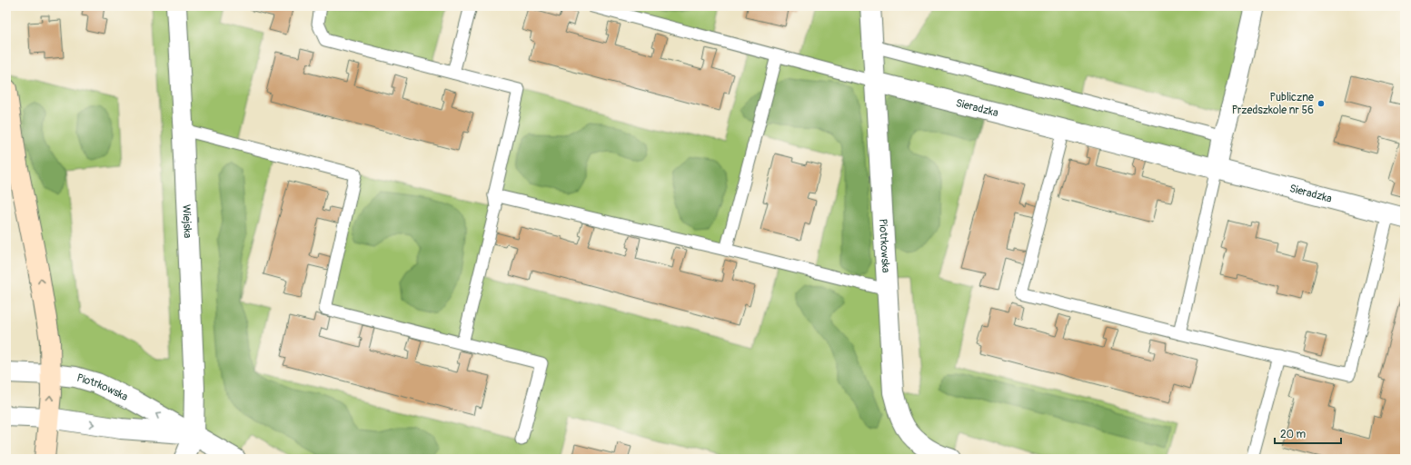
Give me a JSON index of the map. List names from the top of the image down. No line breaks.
{"streets":{"street":["Sieradzka","Wiejska","Piotrkowska"]},"crossings":[["Sieradzka","Piotrkowska"],["Wiejska","Piotrkowska"]],"places":["Publiczne Przedszkole nr 56"],"scale_bar":"20 m"}
